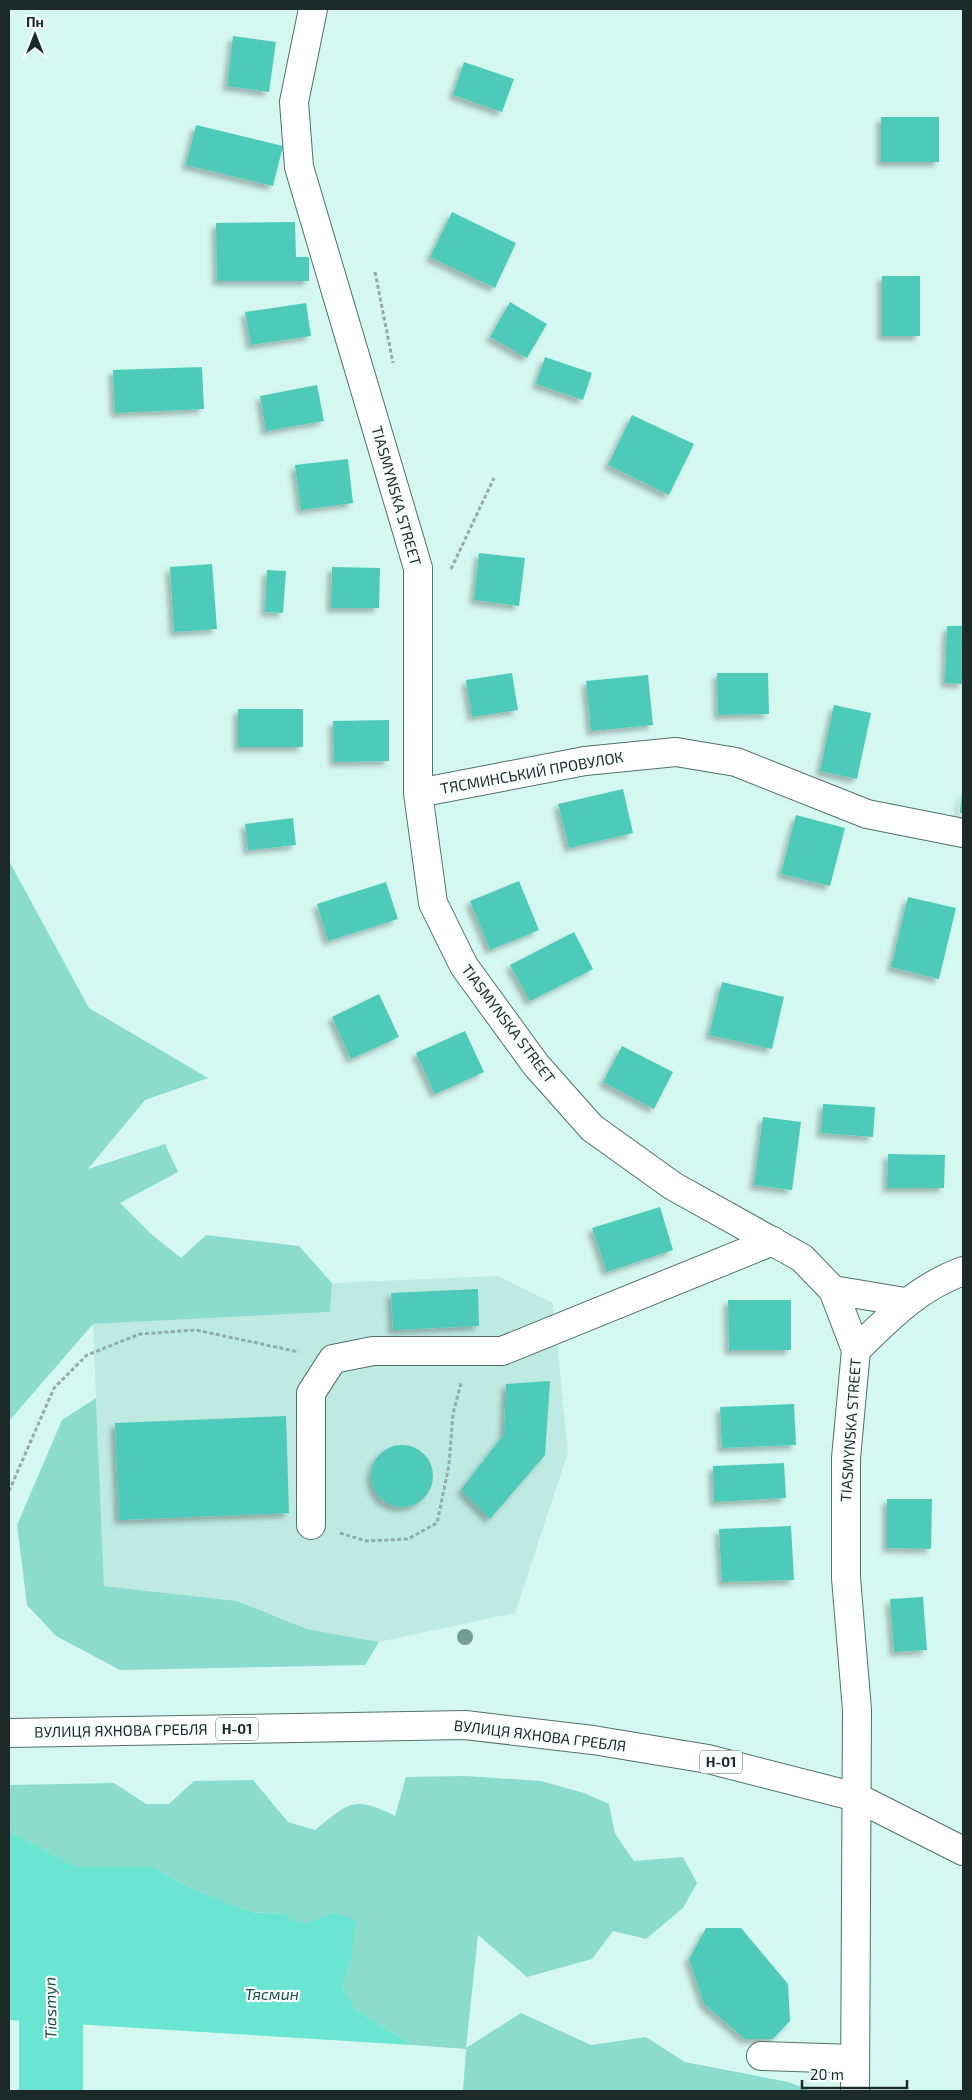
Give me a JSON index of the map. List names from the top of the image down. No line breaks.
{"streets":{"street":["TIASMYNSKA STREET","ТЯСМИНСЬКИЙ ПРОВУЛОК","Н-01","ВУЛИЦЯ ЯХНОВА ГРЕБЛЯ"]},"crossings":[["TIASMYNSKA STREET","ТЯСМИНСЬКИЙ ПРОВУЛОК"],["TIASMYNSKA STREET","ВУЛИЦЯ ЯХНОВА ГРЕБЛЯ"]],"water":["Тясмин","Tiasmyn"],"scale_bar":"20 m","north":"top"}
